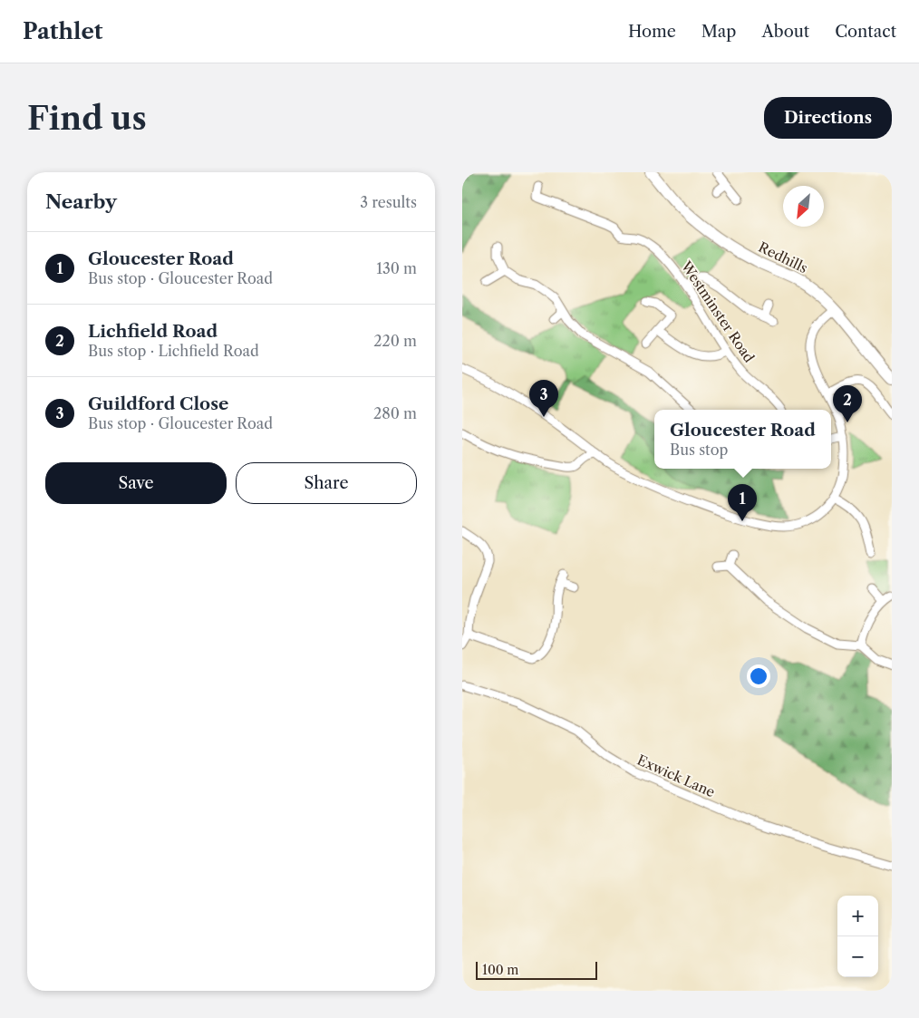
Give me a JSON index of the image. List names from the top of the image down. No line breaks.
{"streets":{"street":["Redhills","Westminster Road","Exwick Lane"]},"scale_bar":"100 m","north":"bottom left","page":{"header":"Pathlet","nav":["Home","Map","About","Contact"],"buttons":["Directions",["Save","Share"]],"title":"Find us","heading":["Nearby","3 results"],"list":[{"mark":"1","name":"Gloucester Road","note":"Bus stop · Gloucester Road","value":"130 m"},{"mark":"2","name":"Lichfield Road","note":"Bus stop · Lichfield Road","value":"220 m"},{"mark":"3","name":"Guildford Close","note":"Bus stop · Gloucester Road","value":"280 m"}],"pins":["3","2","1"],"popup":["Gloucester Road","Bus stop"],"map_buttons":["+","−"],"scale":"100 m"}}
